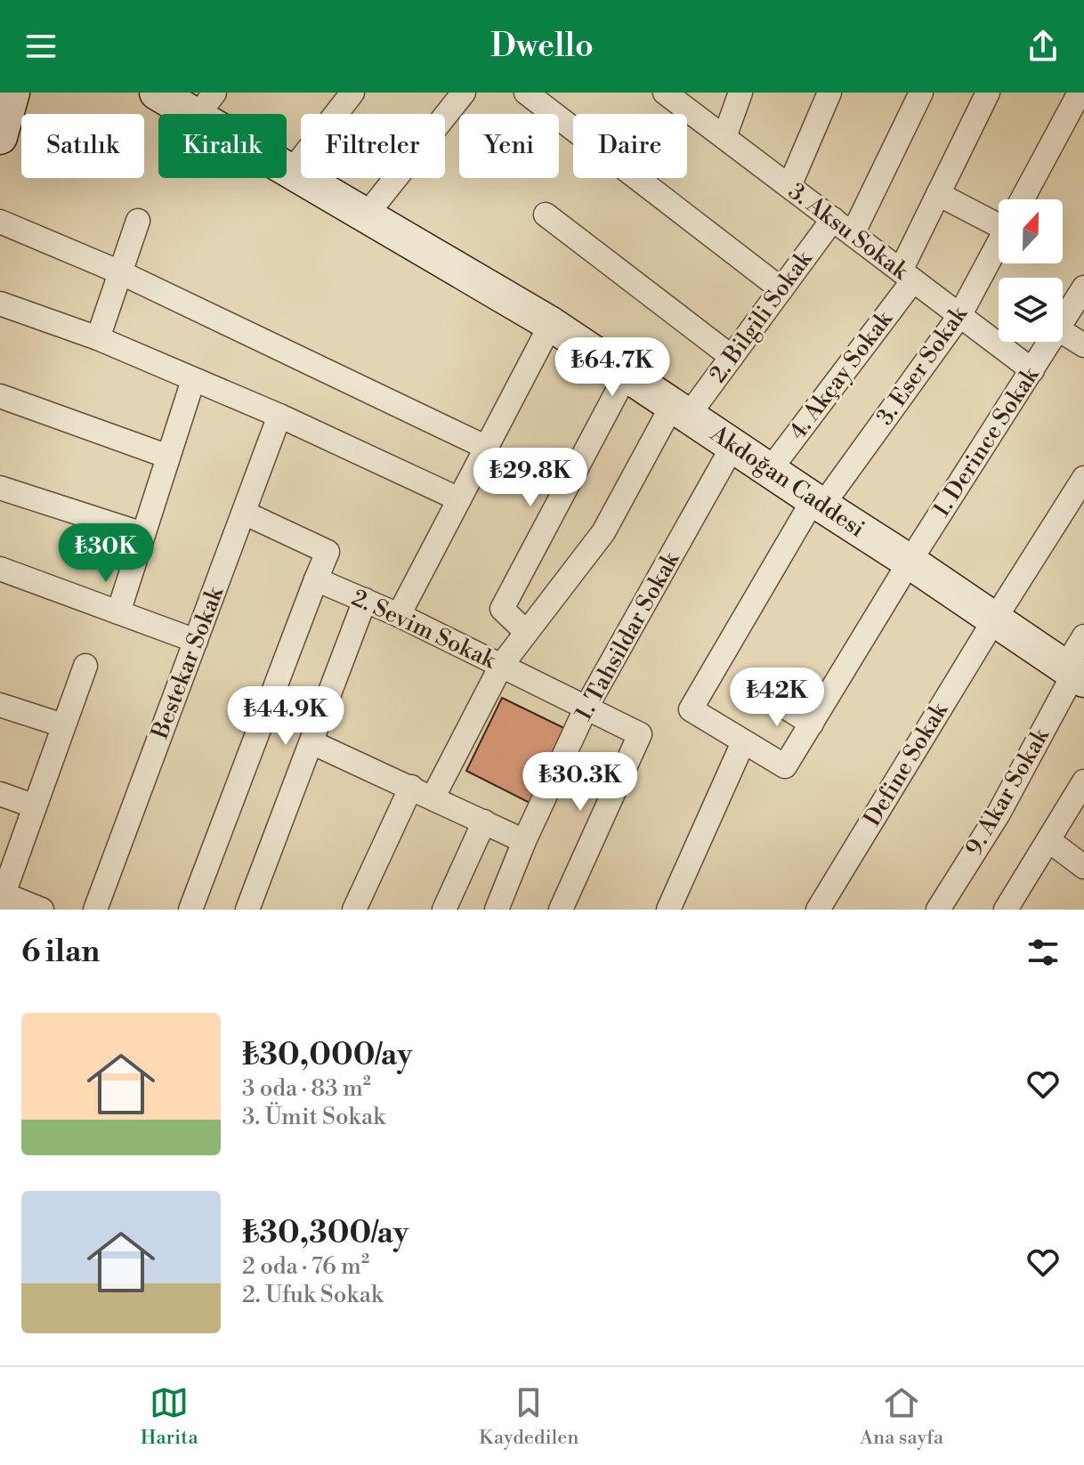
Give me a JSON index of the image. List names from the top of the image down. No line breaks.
{"streets":{"street":["3. Aksu Sokak","2. Bilgili Sokak","3. Eser Sokak","4. Akçay Sokak","1. Derince Sokak","Akdoğan Caddesi","2. Sevim Sokak","1. Tahsildar Sokak","Bestekar Sokak","Define Sokak","9. Akar Sokak"]},"crossings":[["3. Aksu Sokak","2. Bilgili Sokak"],["3. Aksu Sokak","3. Eser Sokak"],["3. Aksu Sokak","4. Akçay Sokak"],["3. Aksu Sokak","1. Derince Sokak"],["2. Bilgili Sokak","Akdoğan Caddesi"],["2. Bilgili Sokak","2. Sevim Sokak"],["3. Eser Sokak","1. Derince Sokak"],["3. Eser Sokak","Akdoğan Caddesi"],["4. Akçay Sokak","Akdoğan Caddesi"],["1. Derince Sokak","Akdoğan Caddesi"],["Akdoğan Caddesi","1. Tahsildar Sokak"],["Akdoğan Caddesi","Define Sokak"],["Akdoğan Caddesi","9. Akar Sokak"],["2. Sevim Sokak","1. Tahsildar Sokak"]],"north":"top","page":{"header":"Dwello","chip":["Satılık","Kiralık","Filtreler","Yeni","Daire"],"price":["₺64.7K","₺29.8K","₺30K","₺42K","₺44.9K","₺30.3K"],"heading":"6 ilan","list":[{"name":"₺30,000/ay","note":"3 oda · 83 m² · 3. Ümit Sokak"},{"name":"₺30,300/ay","note":"2 oda · 76 m² · 2. Ufuk Sokak"}],"tabs":["Harita","Kaydedilen","Ana sayfa"]}}
